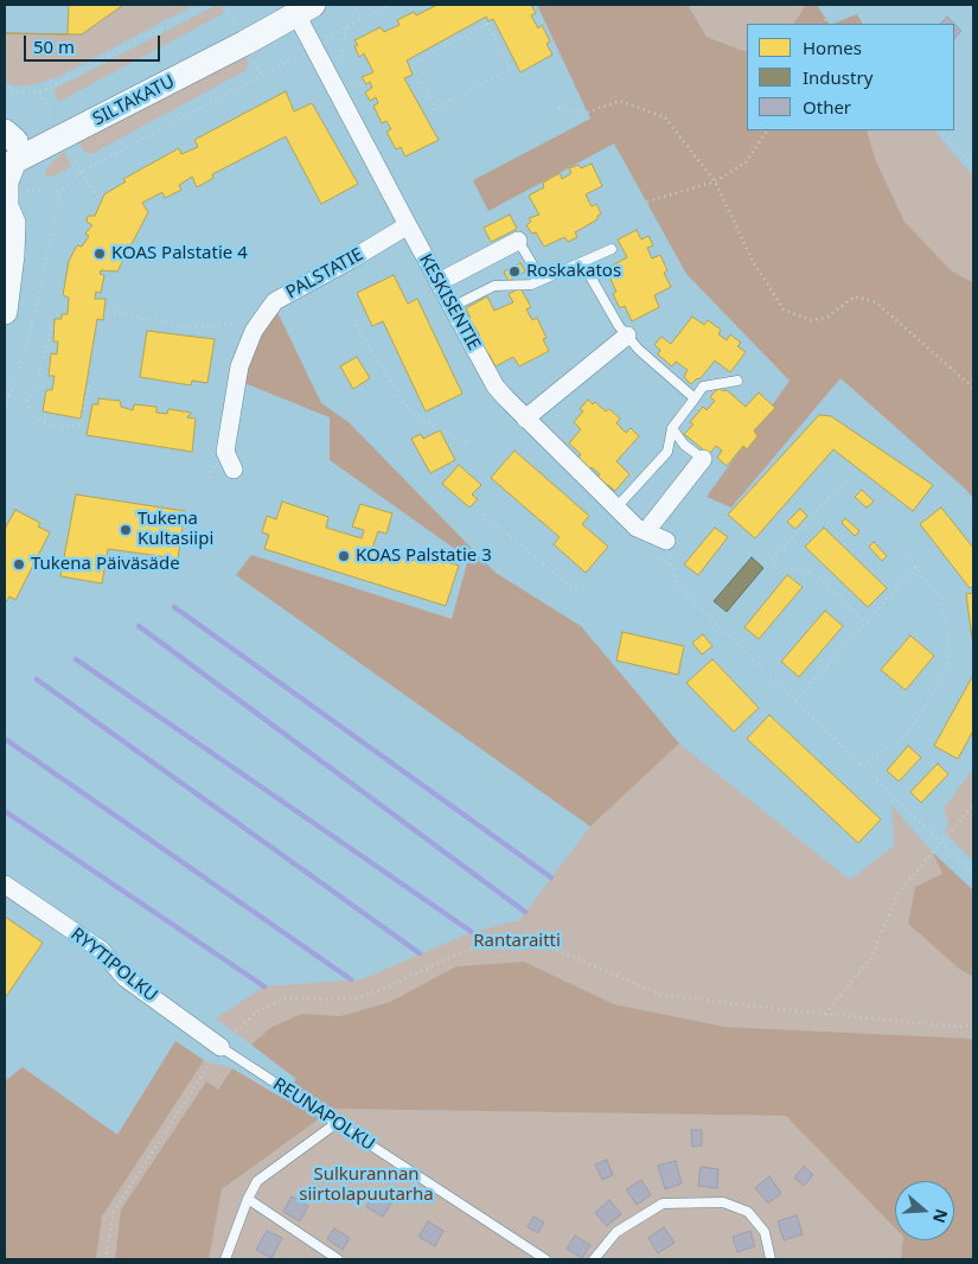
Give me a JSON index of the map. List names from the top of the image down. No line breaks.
{"streets":{"main road":["SILTAKATU"],"street":["PALSTATIE","KESKISENTIE","RYYTIPOLKU"],"lane":["REUNAPOLKU"]},"crossings":[["SILTAKATU","KESKISENTIE"],["PALSTATIE","KESKISENTIE"],["RYYTIPOLKU","REUNAPOLKU"]],"parks":["Rantaraitti","Sulkurannan siirtolapuutarha"],"places":["KOAS Palstatie 4","Roskakatos","Tukena Kultasiipi","KOAS Palstatie 3","Tukena Päiväsäde"],"legend":["Homes","Industry","Other"],"scale_bar":"50 m","north":"right"}
